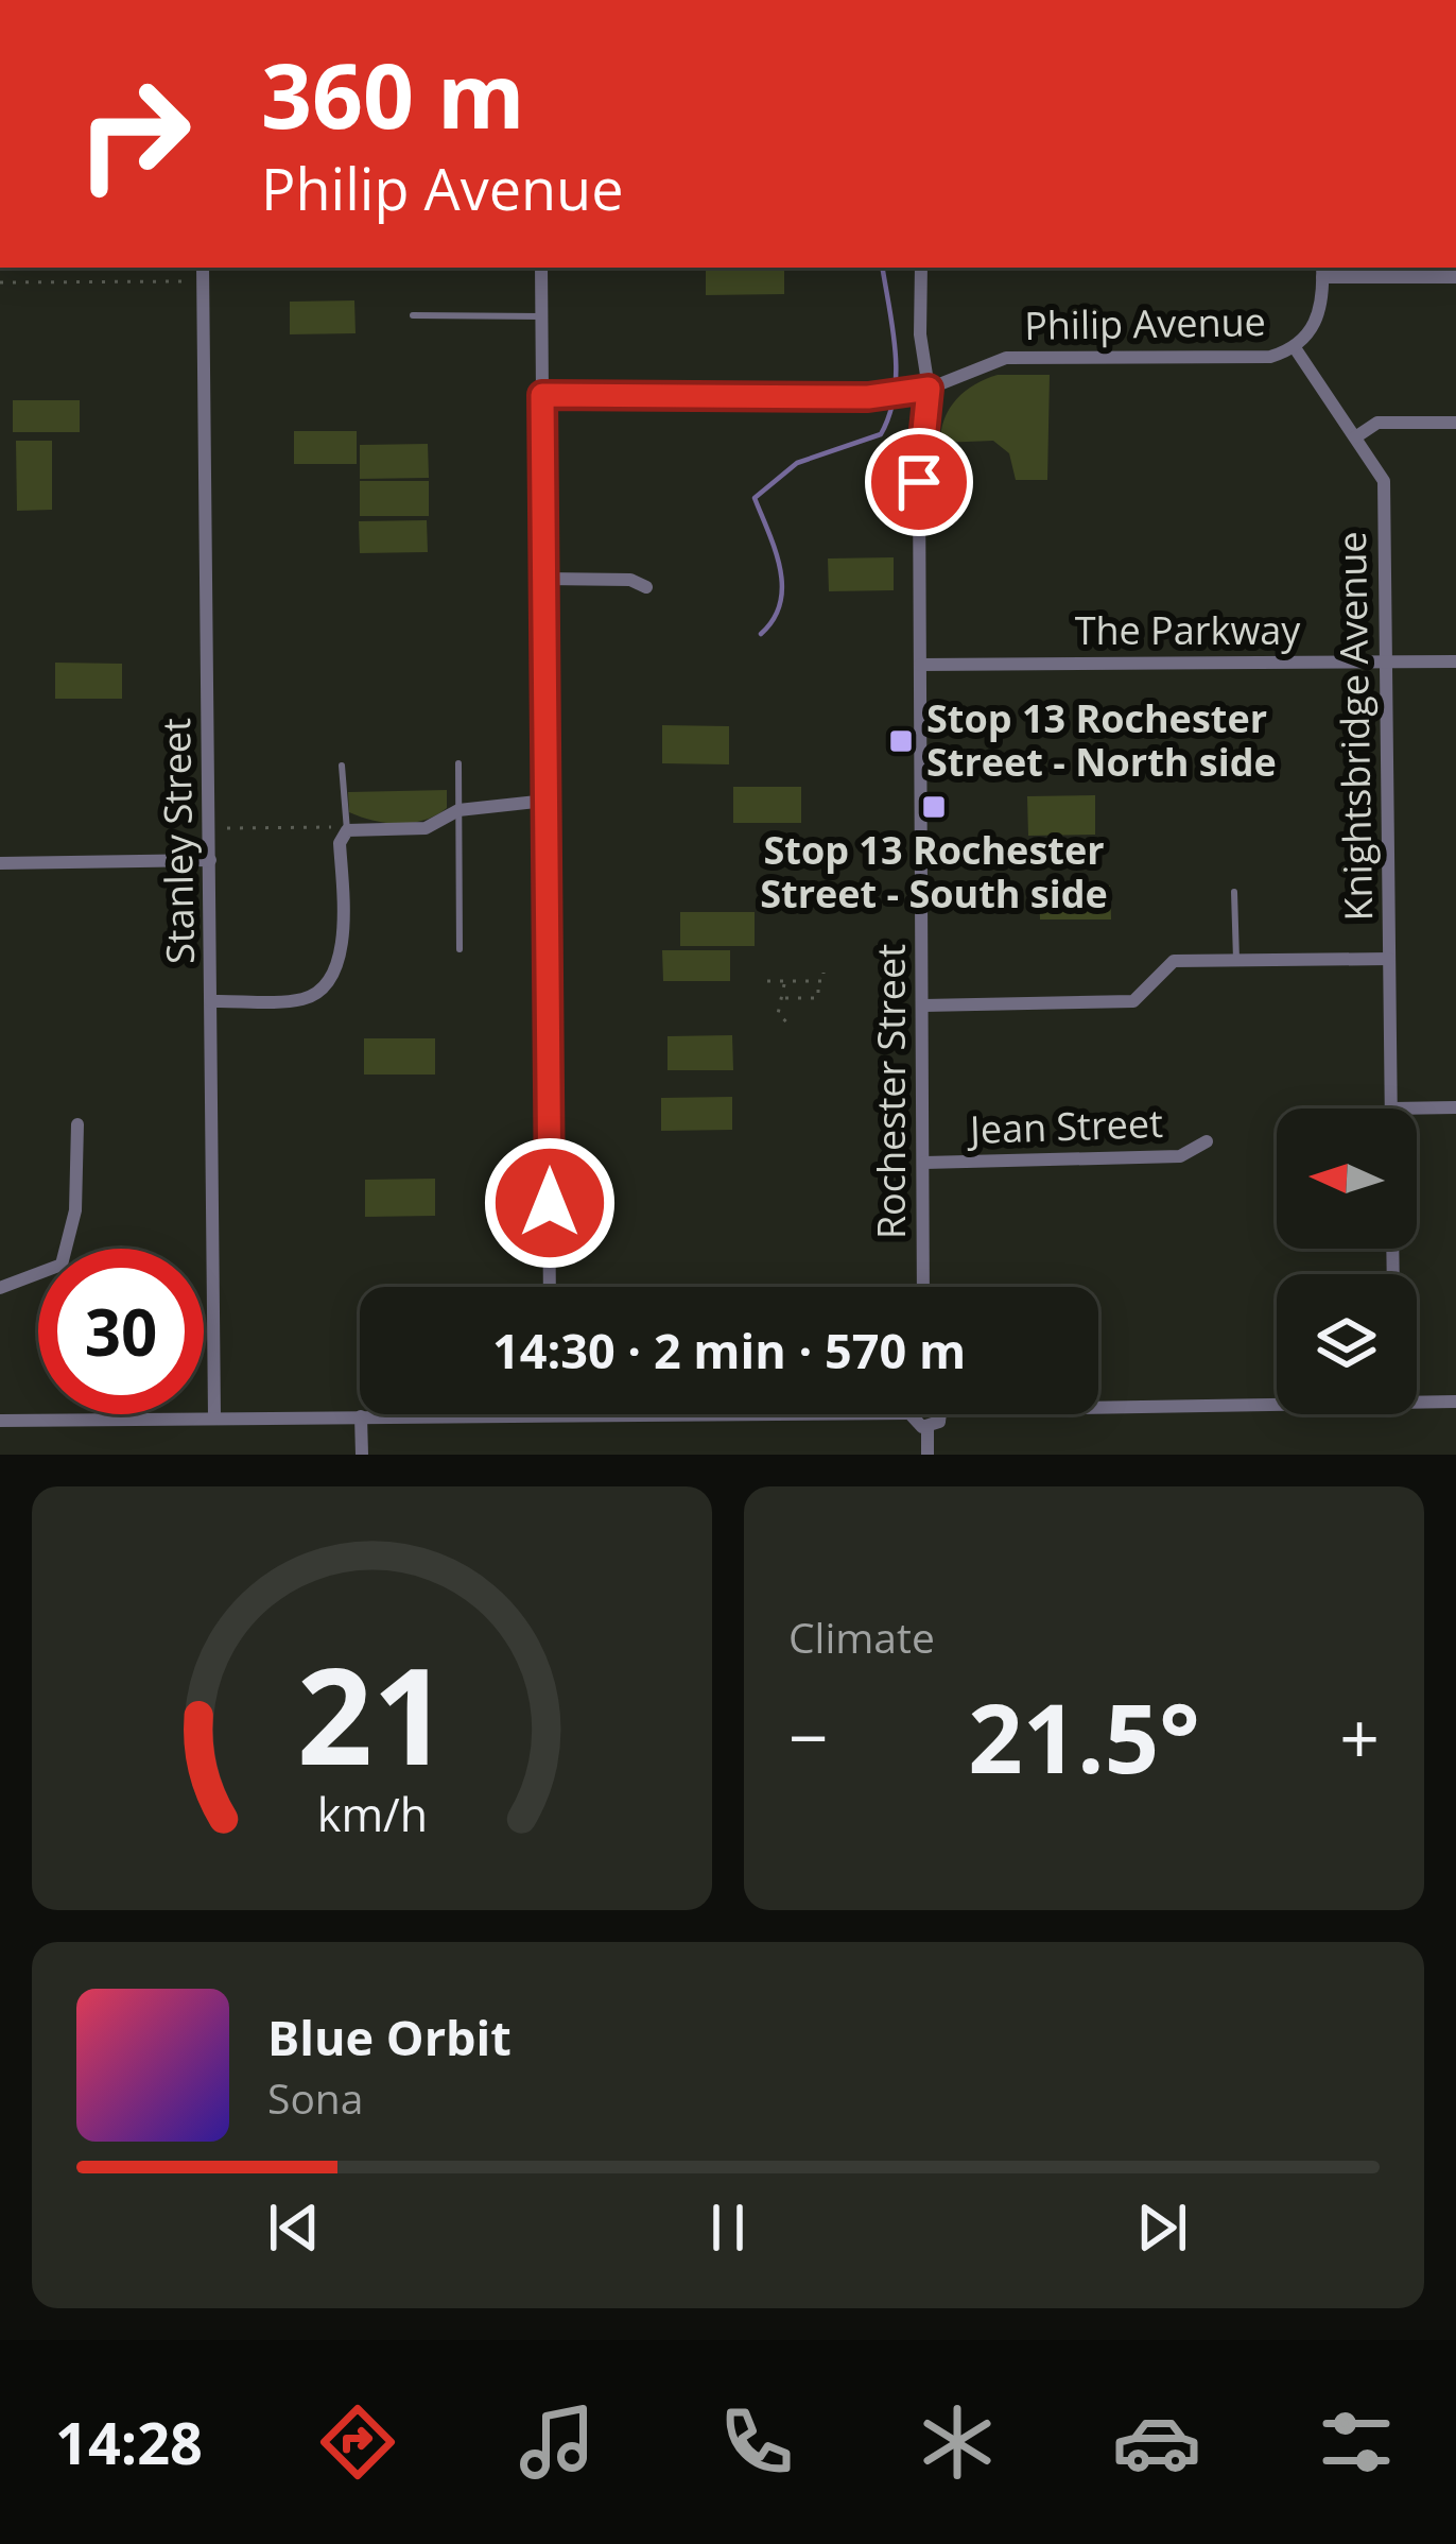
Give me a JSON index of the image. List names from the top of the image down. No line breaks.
{"streets":{"street":["Philip Avenue","The Parkway","Knightsbridge Avenue","Stanley Street","Rochester Street","Jean Street"]},"crossings":[["Philip Avenue","Knightsbridge Avenue"],["Philip Avenue","Rochester Street"],["The Parkway","Knightsbridge Avenue"],["The Parkway","Rochester Street"],["Rochester Street","Jean Street"]],"places":{"transit":["Stop 13 Rochester Street - North side","Stop 13 Rochester Street - South side"]},"north":"left","page":{"turn":["360 m","Philip Avenue"],"limit":"30","trip":"14:30 · 2 min · 570 m","tile":"Climate","heat":["−","21.5°","+"],"song":["Blue Orbit","Sona"],"tabs":"14:28","gauge":["21","km/h"]}}
